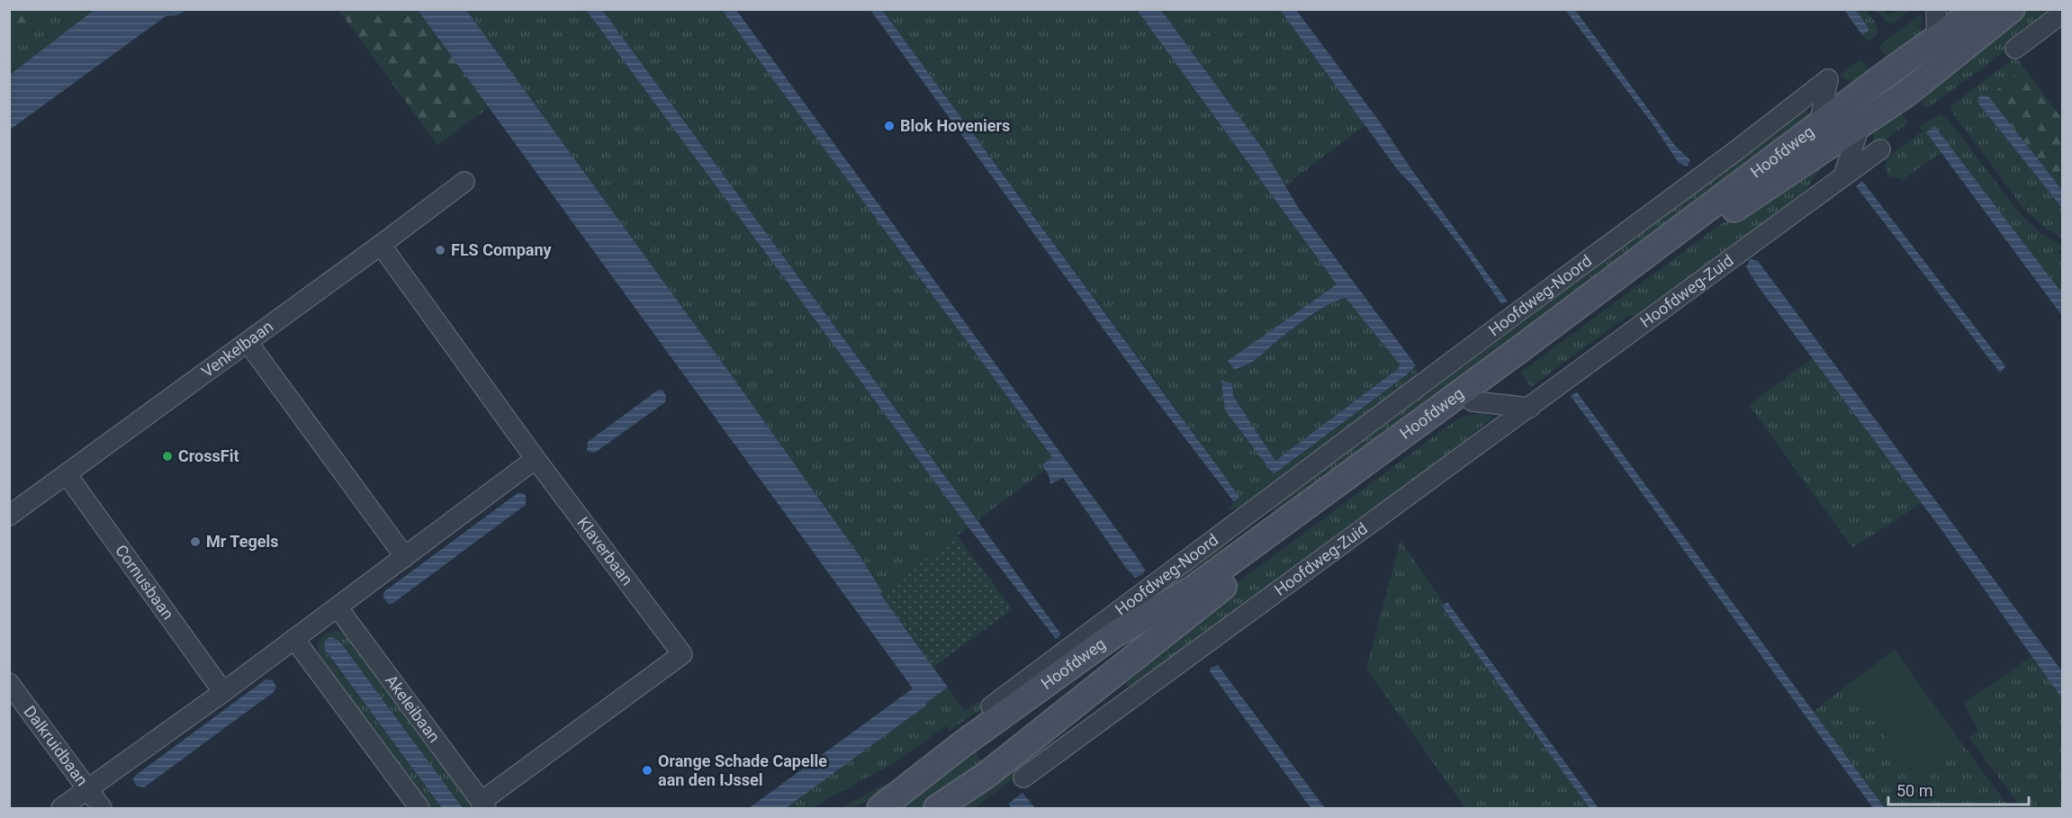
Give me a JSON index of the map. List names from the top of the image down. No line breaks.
{"streets":{"main road":["Hoofdweg"],"street":["Hoofdweg-Zuid","Hoofdweg-Noord","Venkelbaan","Klaverbaan","Cornusbaan","Akeleibaan","Dalkruidbaan"]},"crossings":[["Hoofdweg","Hoofdweg-Noord"],["Venkelbaan","Klaverbaan"],["Venkelbaan","Cornusbaan"],["Klaverbaan","Akeleibaan"]],"places":["Blok Hoveniers","FLS Company","CrossFit","Mr Tegels","Orange Schade Capelle aan den IJssel"],"scale_bar":"50 m"}
